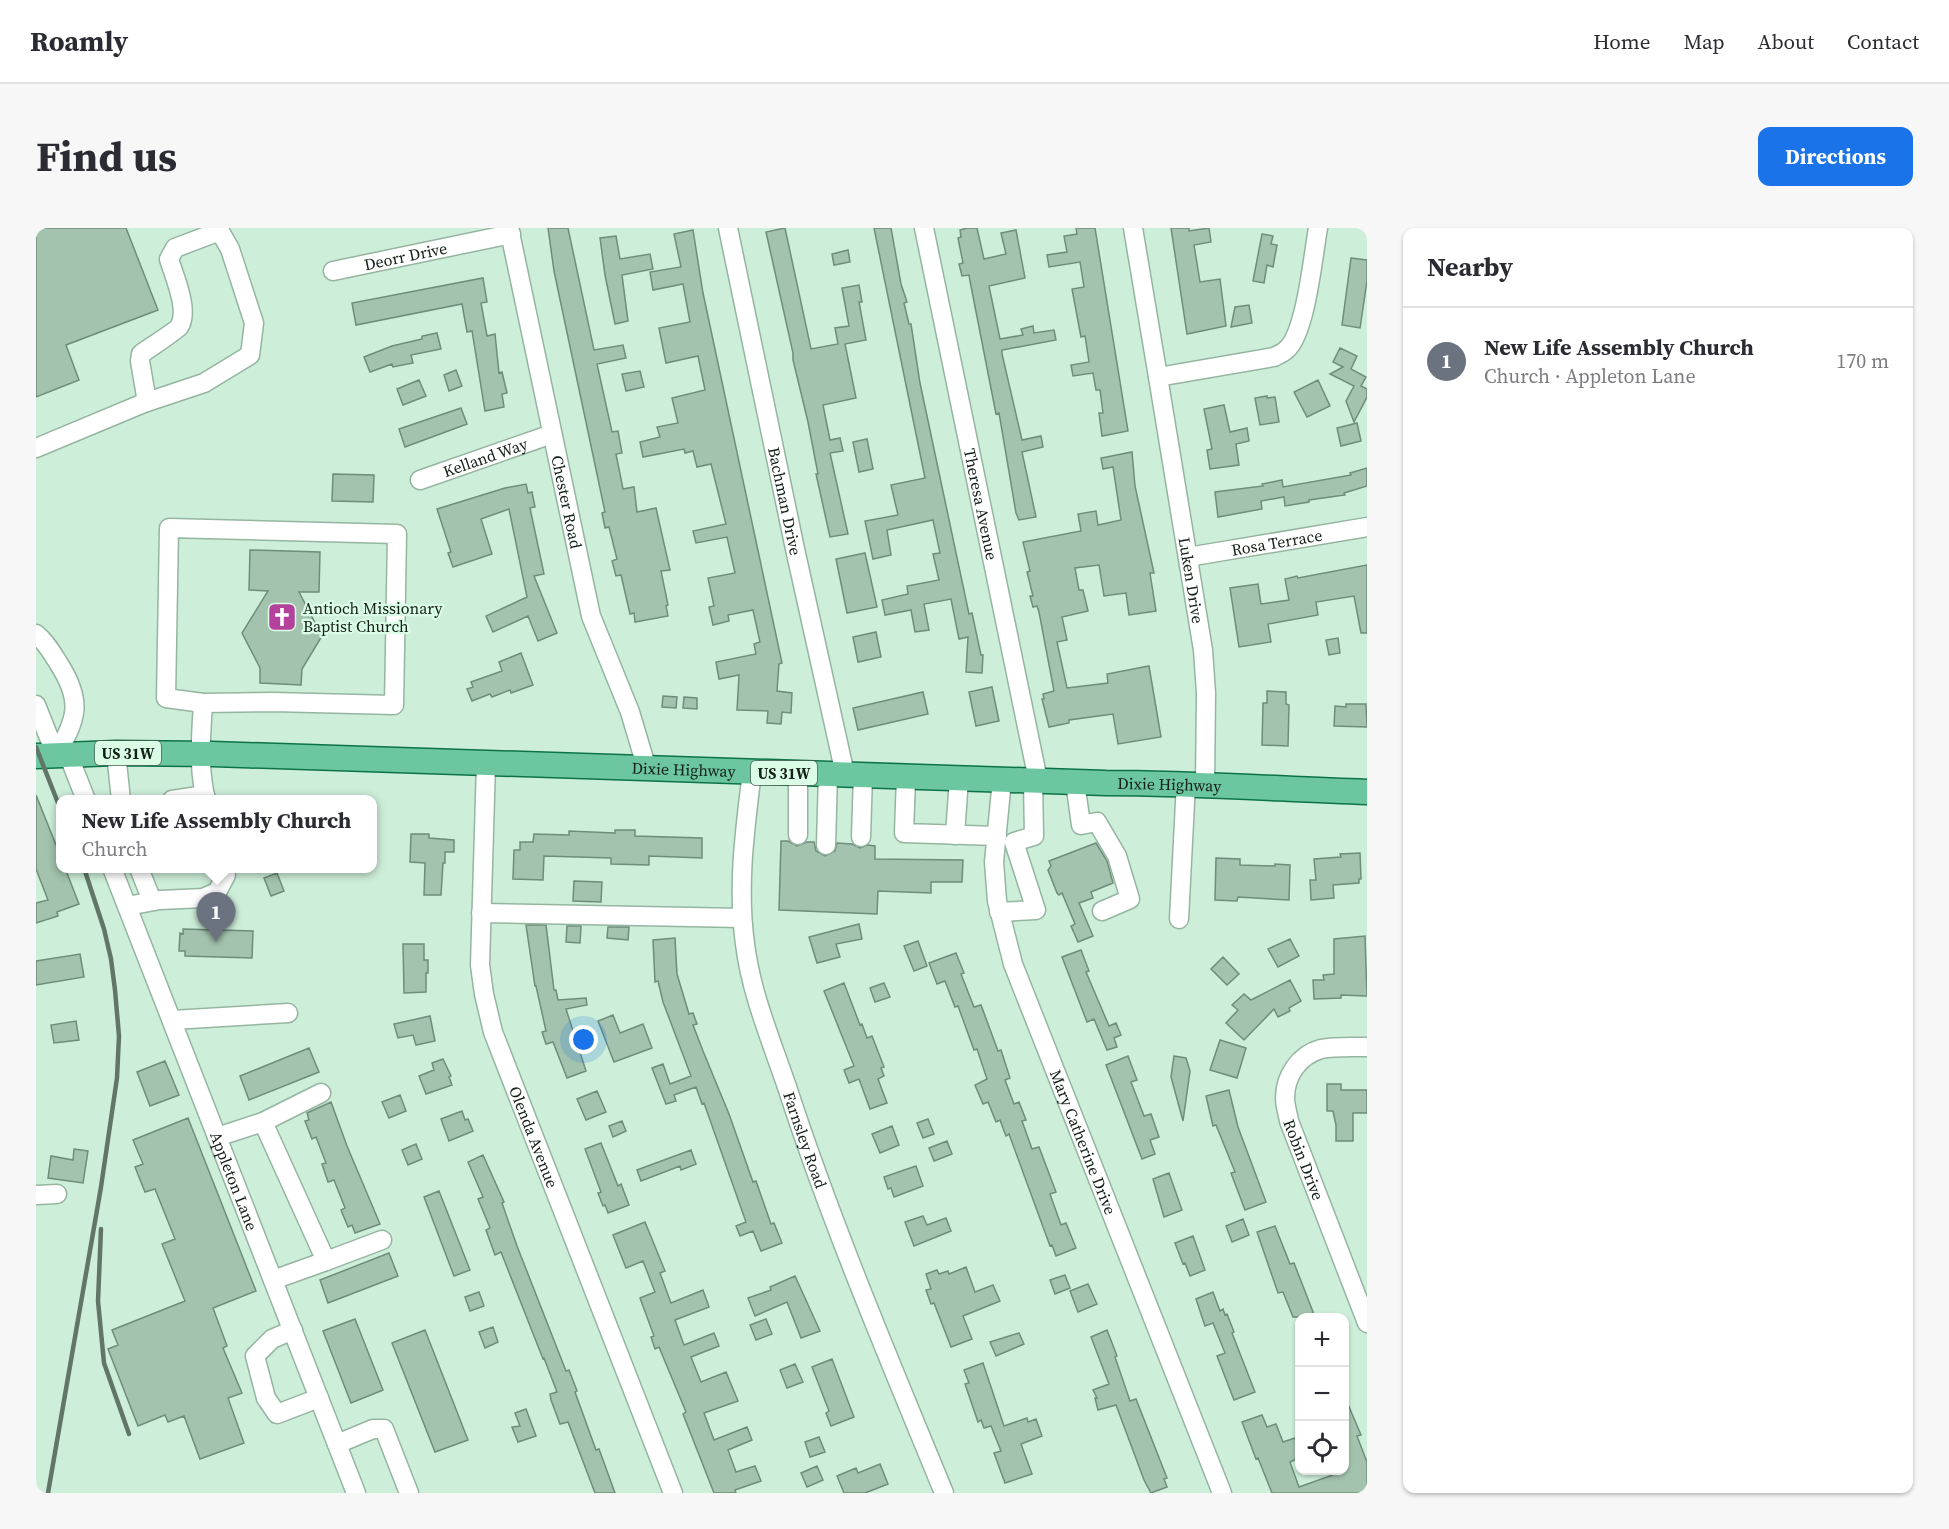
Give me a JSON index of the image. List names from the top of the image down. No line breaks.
{"streets":{"main road":["US 31W","Dixie Highway"],"street":["Deorr Drive","Kelland Way","Bachman Drive","Chester Road","Theresa Avenue","Rosa Terrace","Luken Drive","Olenda Avenue","Farnsley Road","Mary Catherine Drive","Robin Drive","Appleton Lane"]},"crossings":[["Deorr Drive","Chester Road"],["Kelland Way","Chester Road"],["Bachman Drive","Dixie Highway"],["Chester Road","Dixie Highway"],["Theresa Avenue","Dixie Highway"],["Theresa Avenue","Mary Catherine Drive"],["Rosa Terrace","Luken Drive"],["Luken Drive","Dixie Highway"],["Dixie Highway","Olenda Avenue"],["Dixie Highway","Farnsley Road"],["Dixie Highway","Mary Catherine Drive"]],"places":{"church":["Antioch Missionary Baptist Church"]},"page":{"header":"Roamly","nav":["Home","Map","About","Contact"],"title":"Find us","buttons":"Directions","heading":"Nearby","list":[{"mark":"1","name":"New Life Assembly Church","note":"Church · Appleton Lane","value":"170 m"}],"popup":["New Life Assembly Church","Church"],"pins":"1","map_buttons":["+","−"]}}
